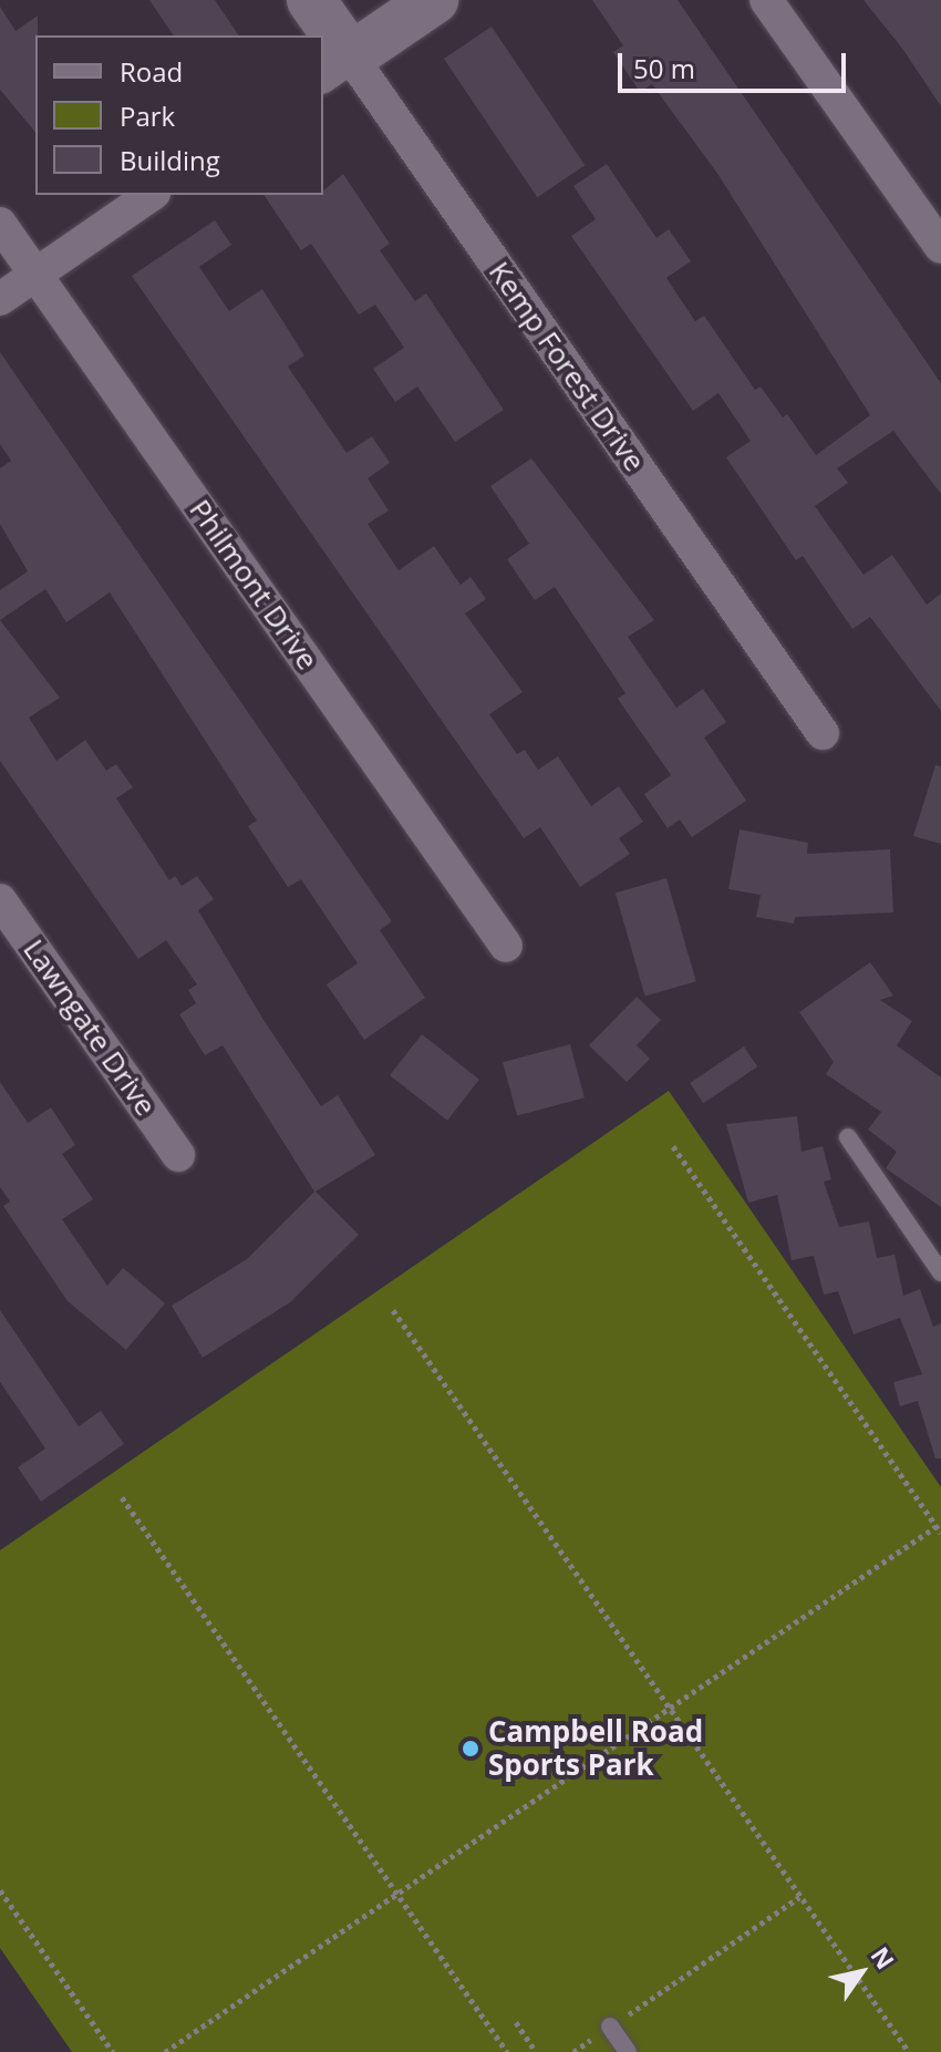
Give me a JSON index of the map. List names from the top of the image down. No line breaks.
{"streets":{"street":["Kemp Forest Drive","Philmont Drive","Lawngate Drive"]},"places":["Campbell Road Sports Park"],"legend":["Road","Park","Building"],"scale_bar":"50 m","north":"top right"}
